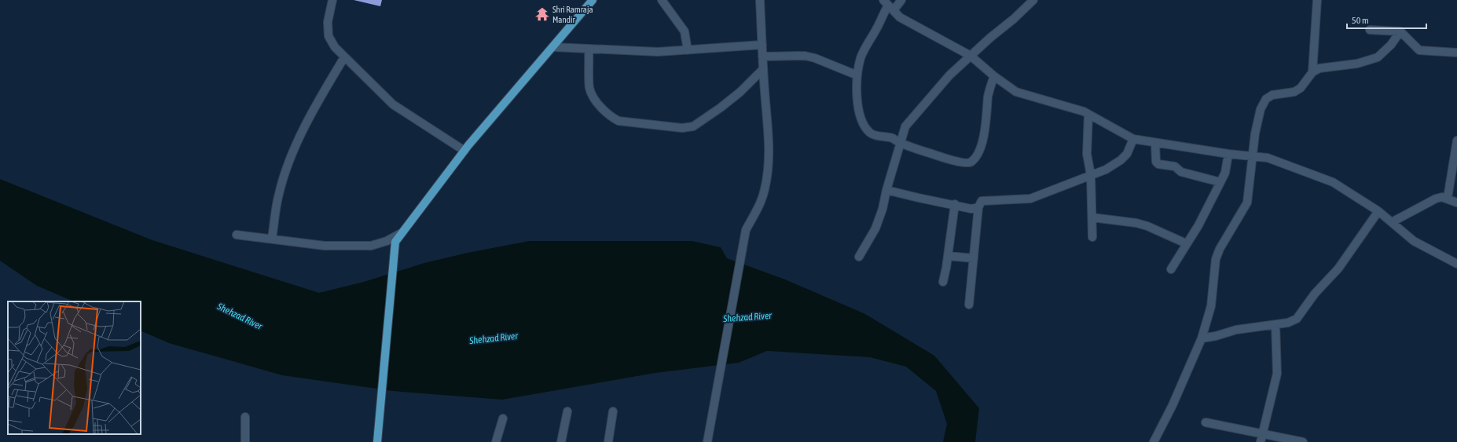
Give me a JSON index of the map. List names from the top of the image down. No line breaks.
{"water":["Shehzad River"],"places":{"temple":["Shri Ramraja Mandir"]},"scale_bar":"50 m"}
